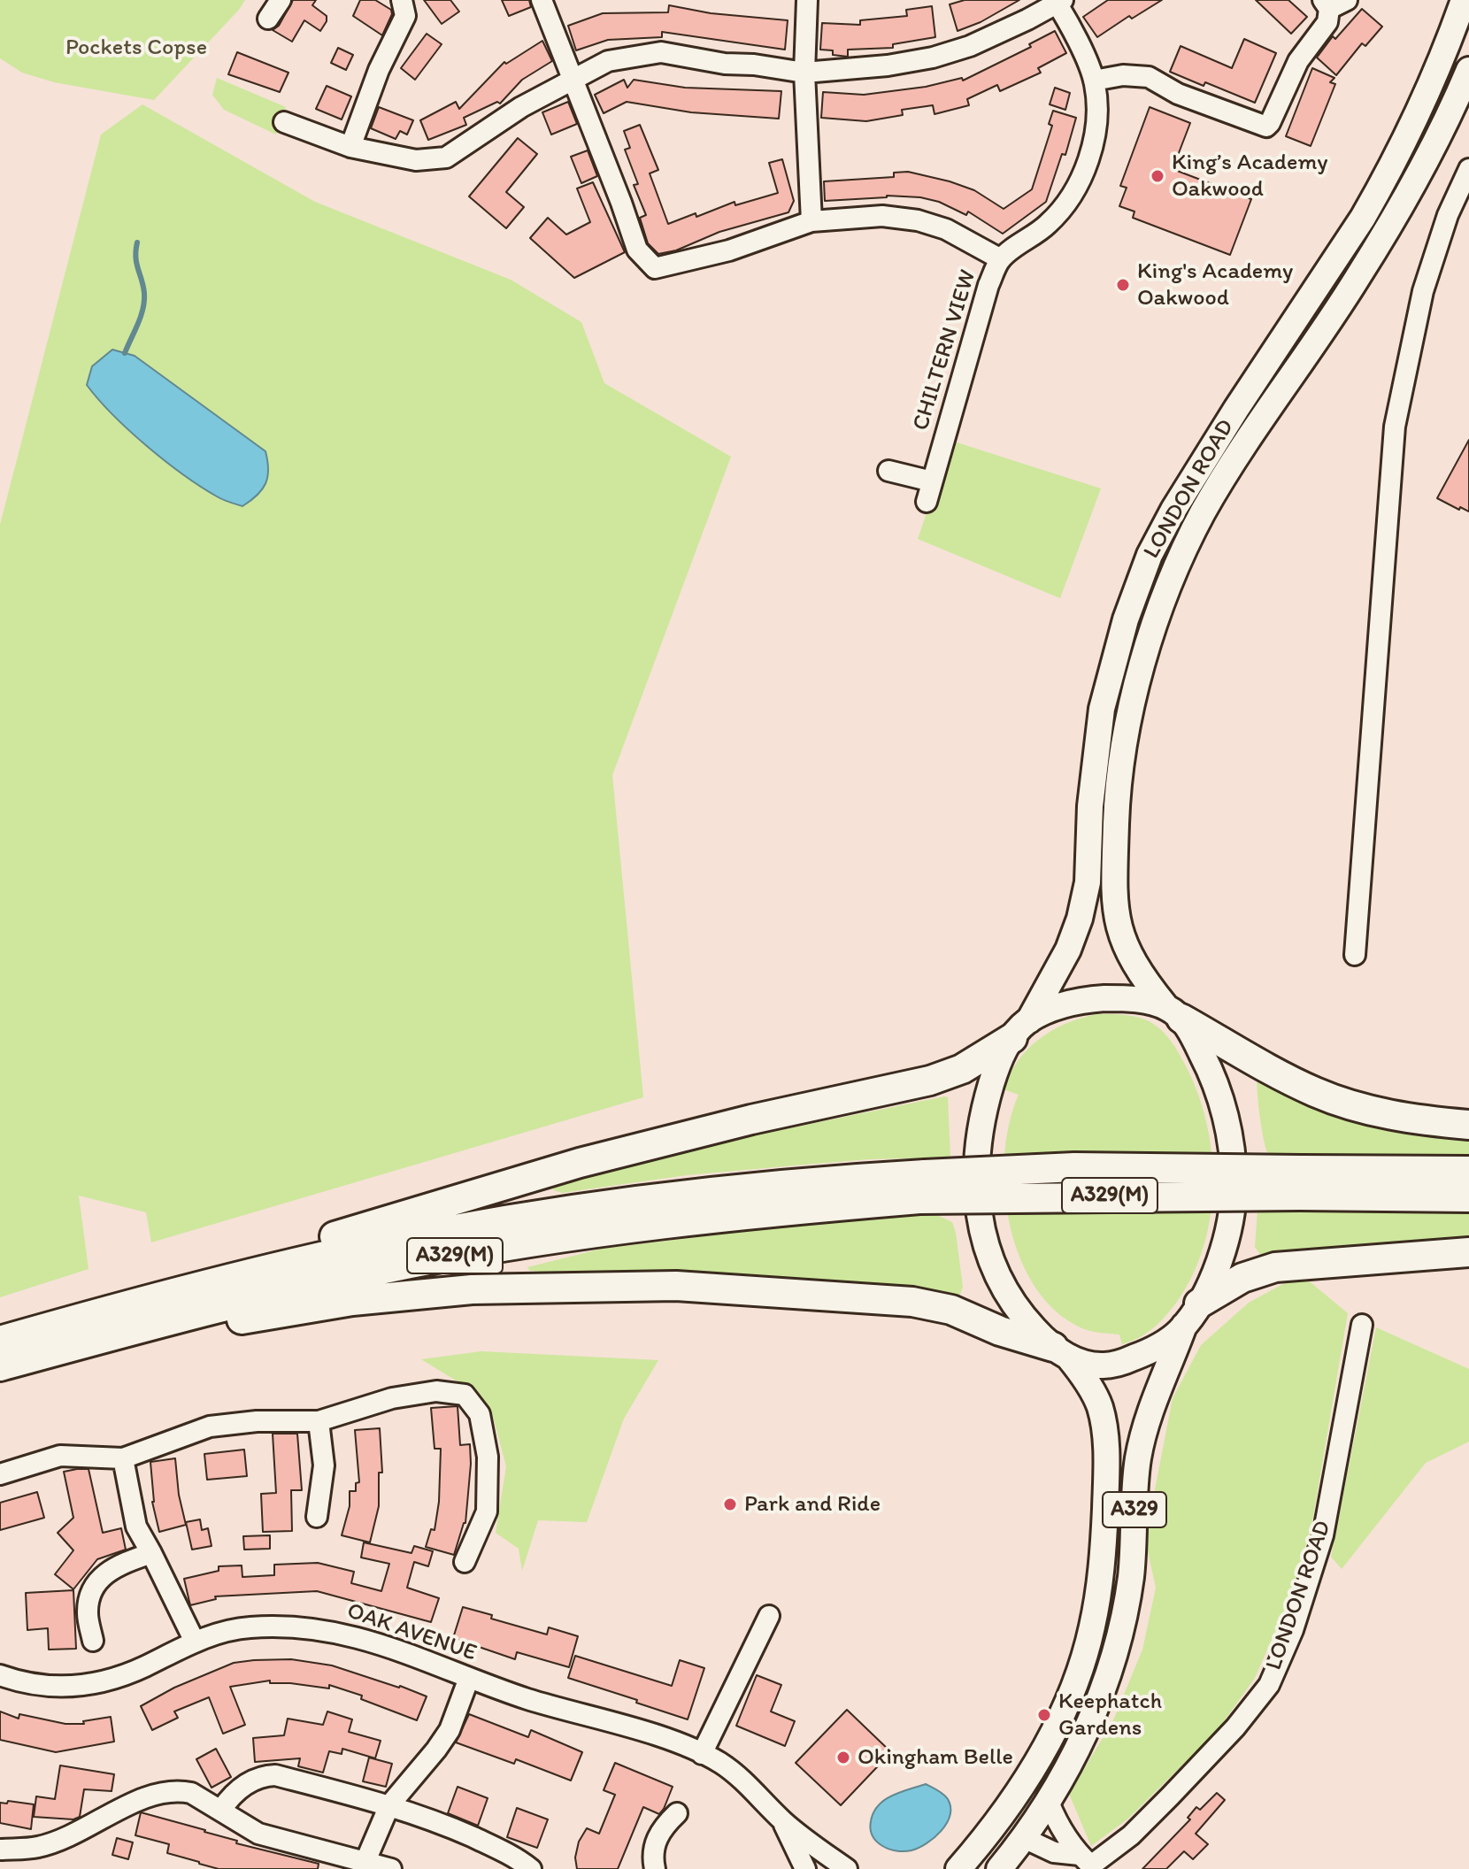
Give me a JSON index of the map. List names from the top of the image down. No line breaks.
{"streets":{"highway":["A329(M)"],"main road":["LONDON ROAD","A329"],"street":["CHILTERN VIEW","OAK AVENUE"]},"crossings":[["LONDON ROAD","A329(M)"],["LONDON ROAD","A329"],["A329(M)","A329"]],"parks":["Pockets Copse"],"places":["King’s Academy Oakwood","King's Academy Oakwood","Park and Ride","Keephatch Gardens","Okingham Belle"]}
